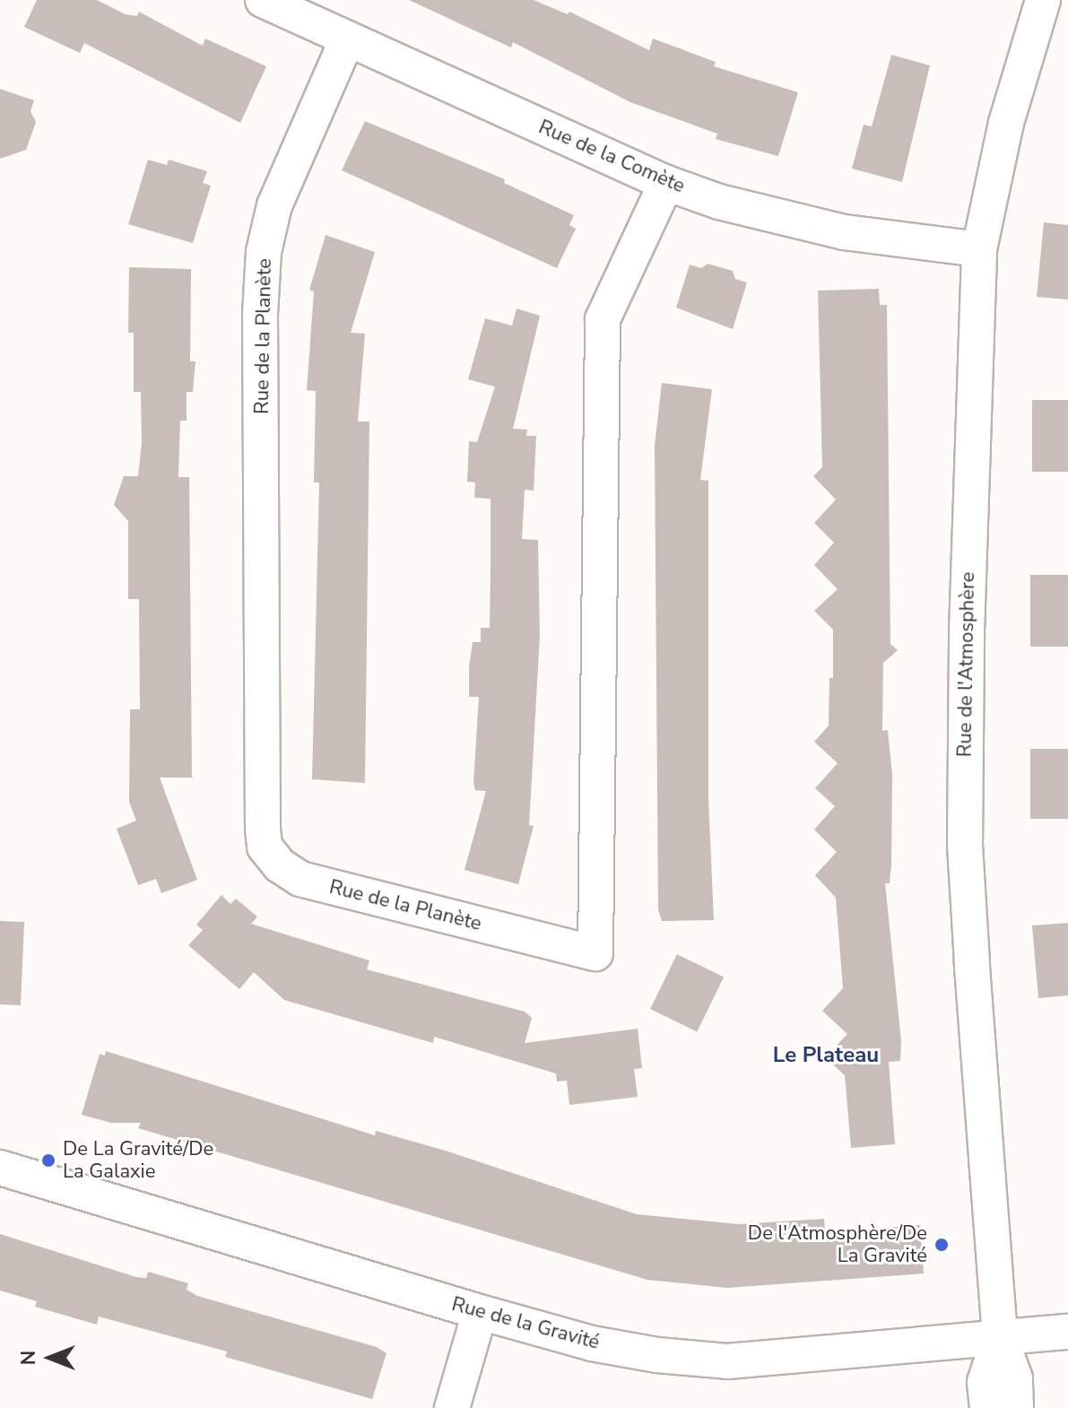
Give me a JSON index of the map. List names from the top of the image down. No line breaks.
{"streets":{"street":["Rue de la Comète","Rue de la Planète","Rue de l'Atmosphère","Rue de la Gravité"]},"crossings":[["Rue de la Comète","Rue de la Planète"],["Rue de la Comète","Rue de l'Atmosphère"],["Rue de l'Atmosphère","Rue de la Gravité"]],"districts":["Le Plateau"],"places":["De La Gravité/De La Galaxie","De l'Atmosphère/De La Gravité"],"north":"left"}
